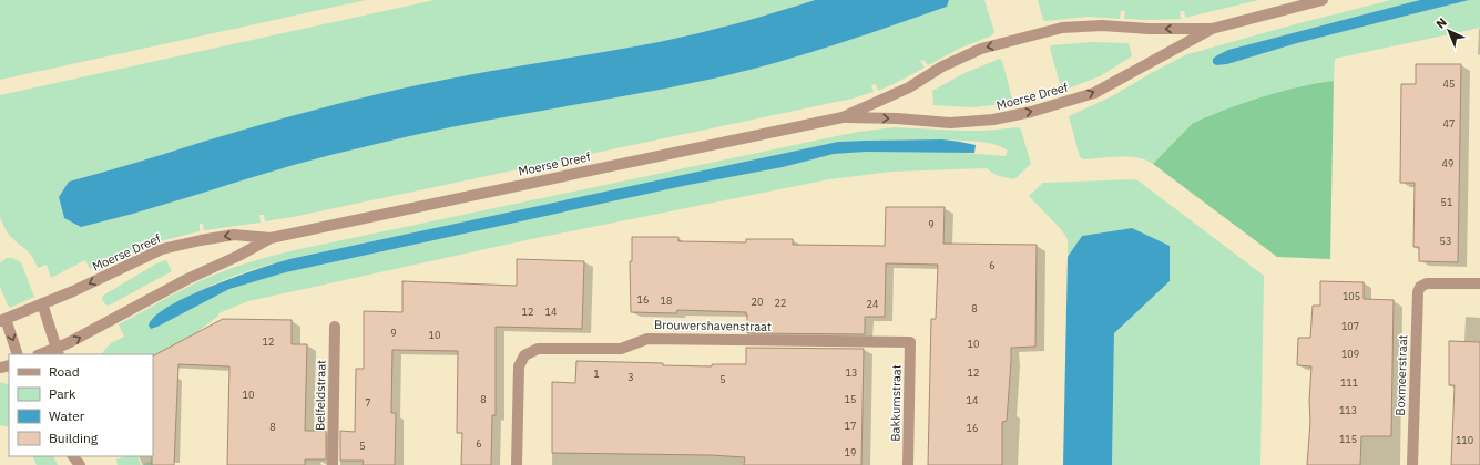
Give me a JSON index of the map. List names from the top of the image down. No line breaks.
{"streets":{"street":["Moerse Dreef","Brouwershavenstraat","Boxmeerstraat","Belfeldstraat","Bakkumstraat"]},"crossings":[["Brouwershavenstraat","Bakkumstraat"]],"house_numbers":["45","47","49","51","9","53","6","105","16","18","20","22","24","8","12","14","107","9","10","12","10","109","13","12","1","3","5","111","10","8","15","14","7","113","17","8","16","115","110","6","5","19"],"legend":["Road","Park","Water","Building"],"north":"top left"}
